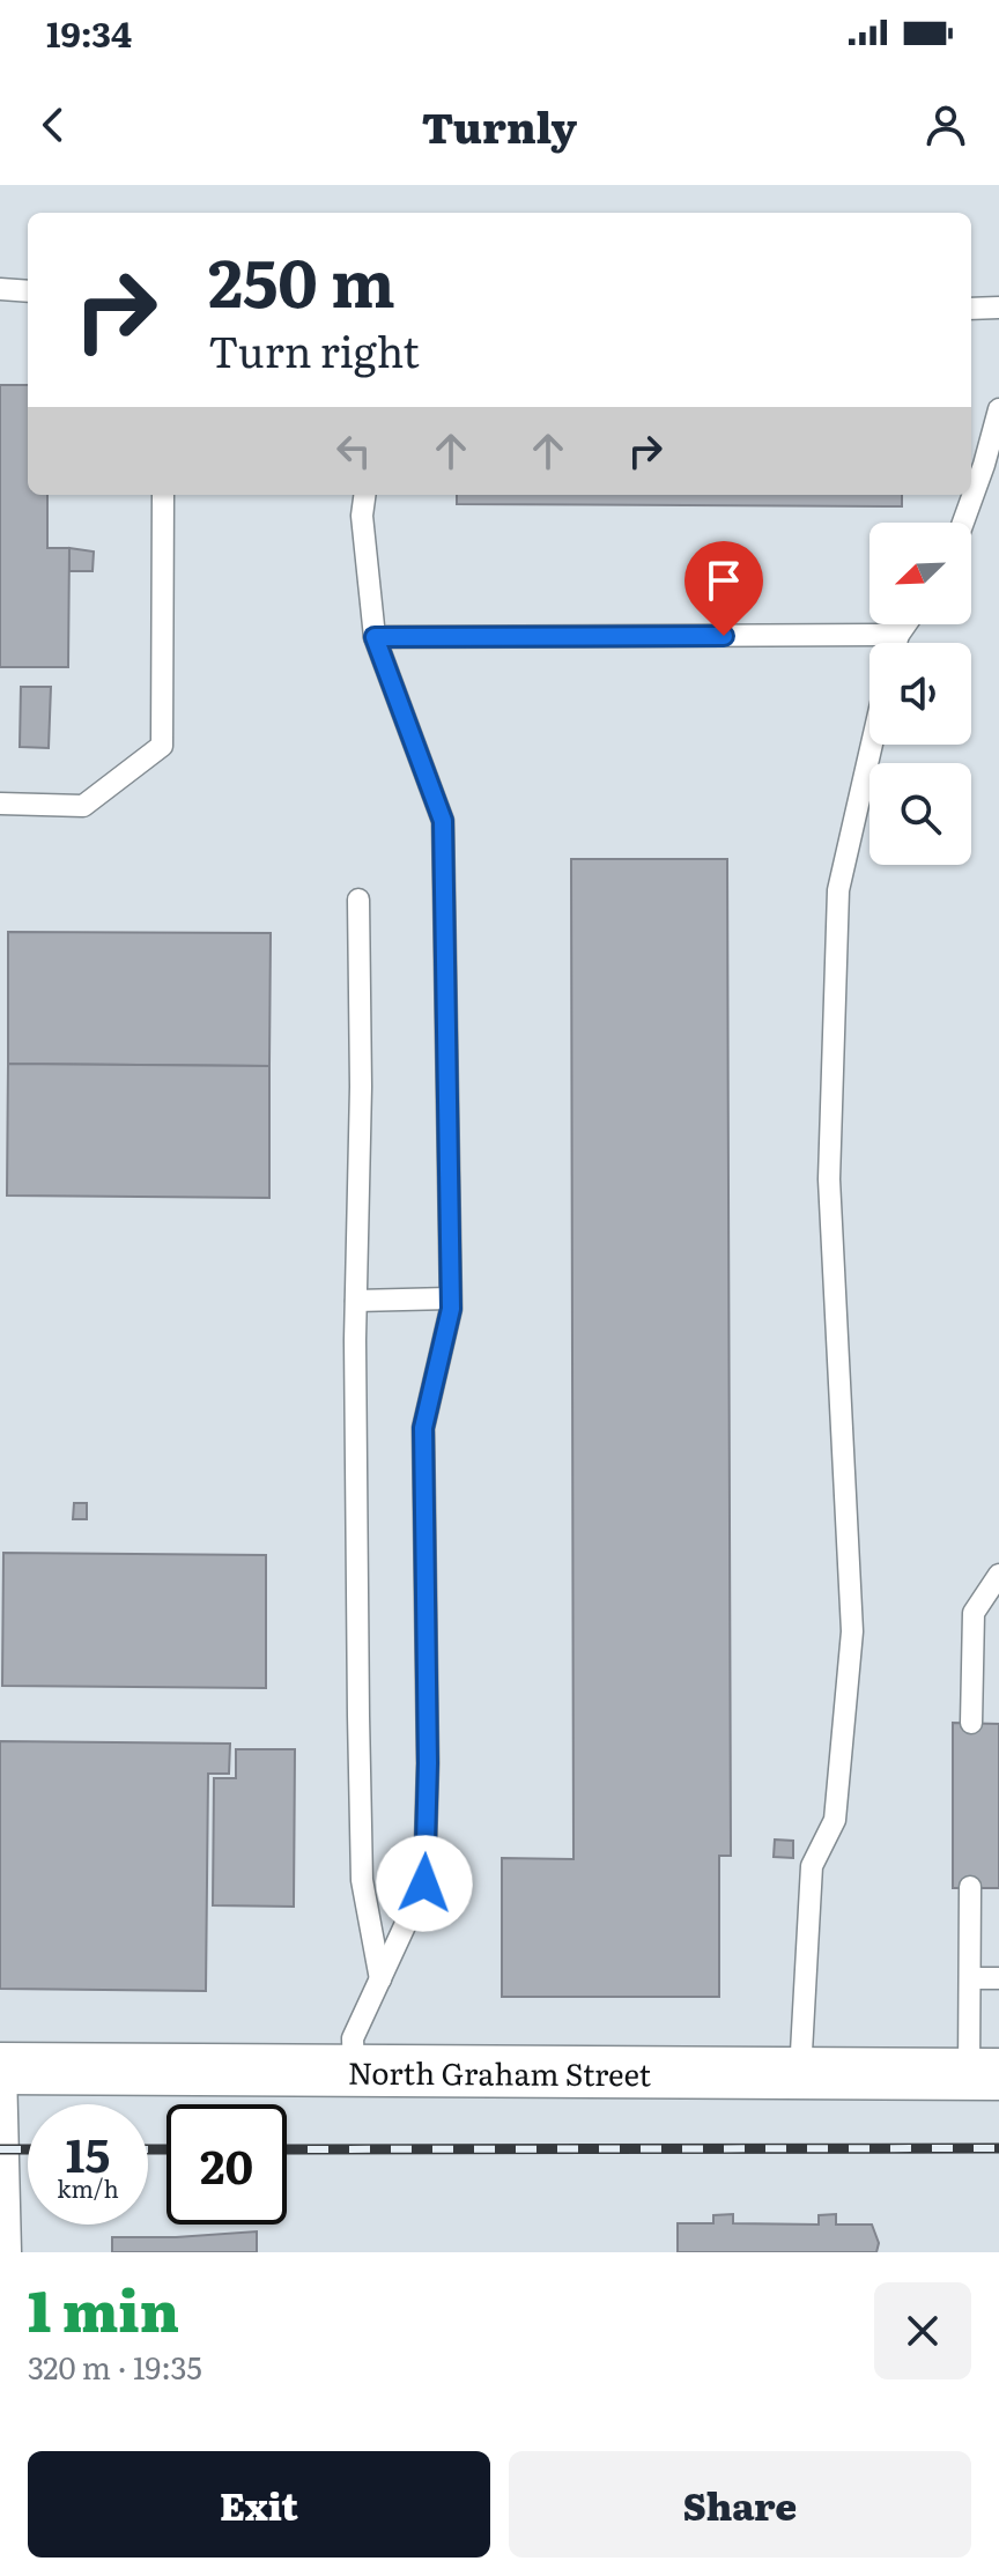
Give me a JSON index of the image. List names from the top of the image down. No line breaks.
{"streets":{"main road":["North Graham Street"]},"north":"bottom left","page":{"status":"19:34","header":"Turnly","turn":["250 m","Turn right"],"speed":"15 km/h","limit":"20","heading":["1 min","320 m · 19:35"],"buttons":["Exit","Share"]}}
